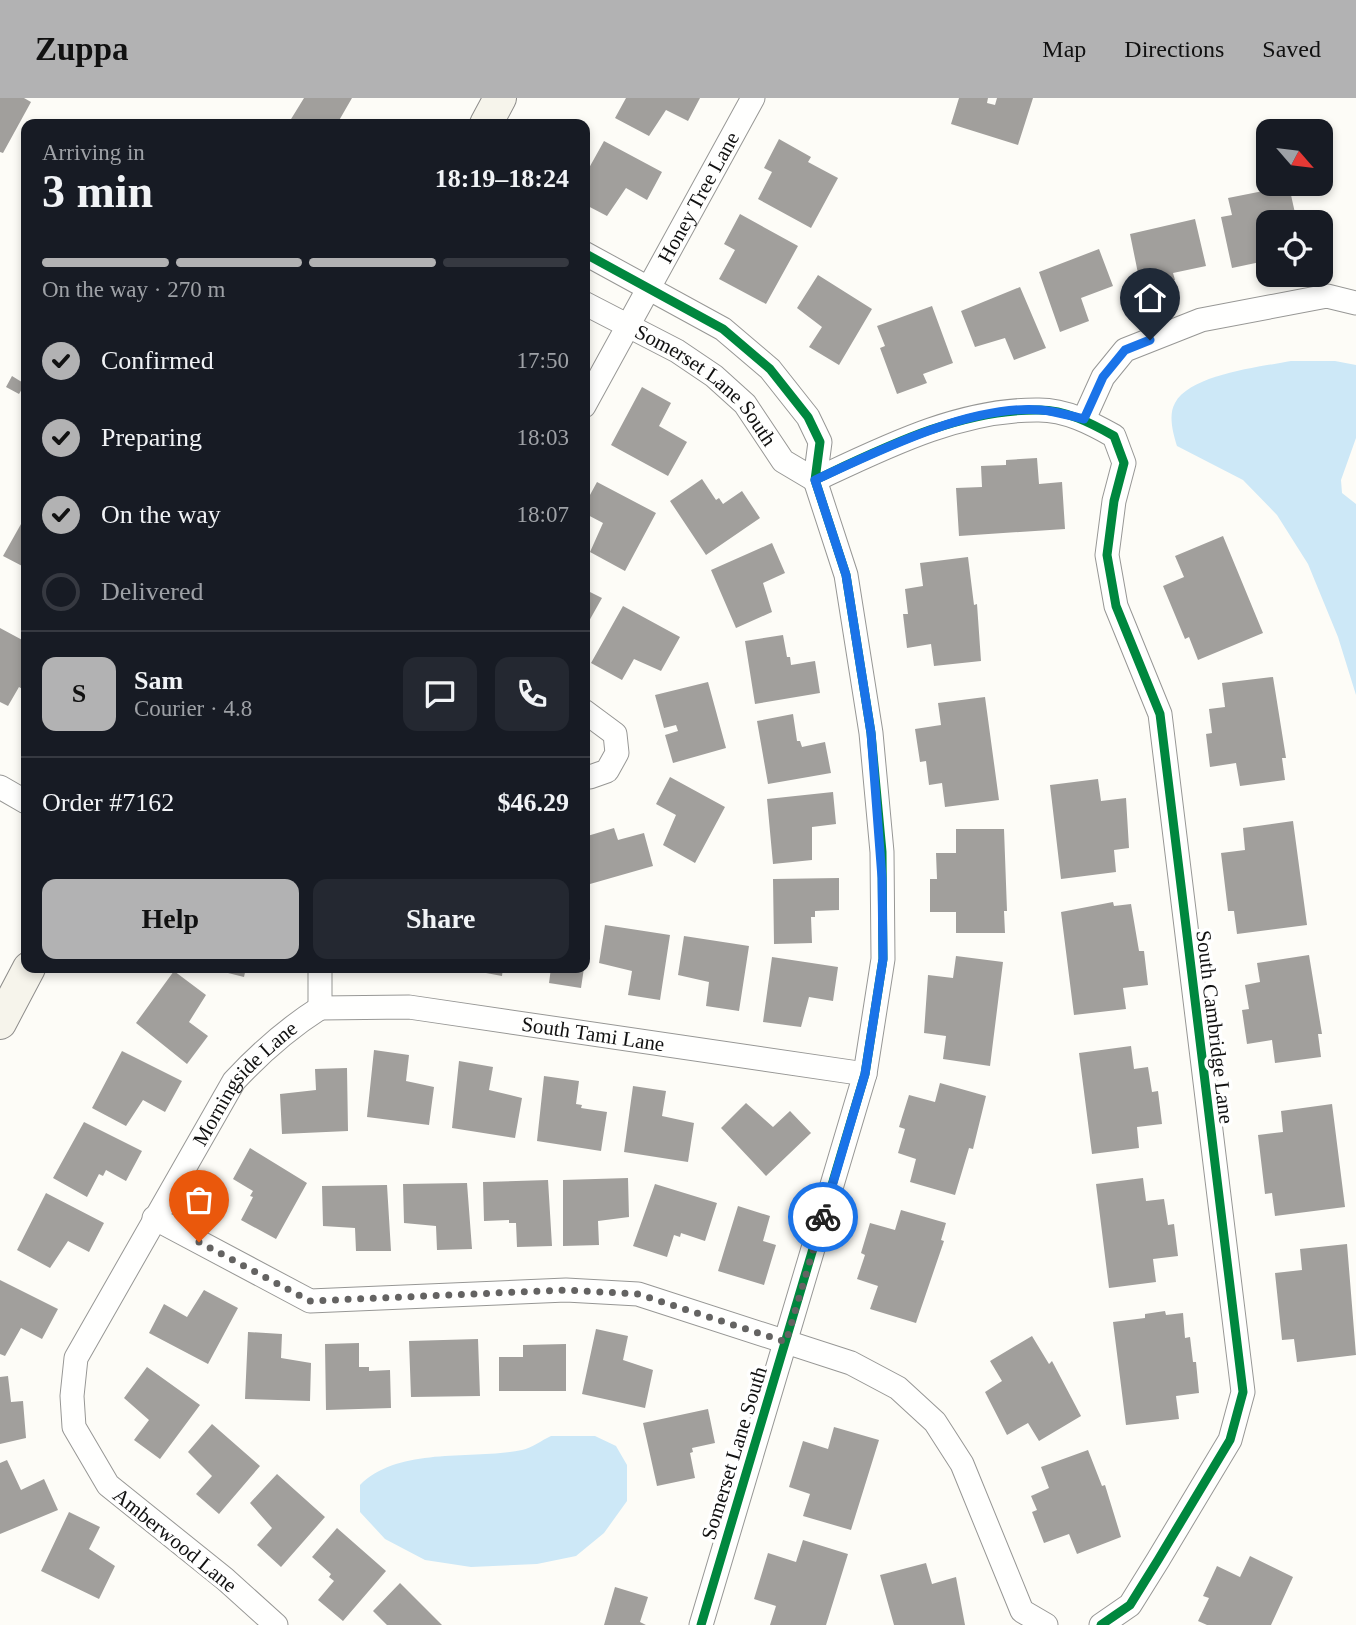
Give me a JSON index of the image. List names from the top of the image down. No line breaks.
{"streets":{"street":["Honey Tree Lane","Somerset Lane South","South Cambridge Lane","South Tami Lane","Morningside Lane","Amberwood Lane"]},"crossings":[["Honey Tree Lane","Somerset Lane South"],["Somerset Lane South","South Cambridge Lane"],["Somerset Lane South","South Tami Lane"],["South Tami Lane","Morningside Lane"],["Morningside Lane","Amberwood Lane"]],"north":"bottom right","page":{"header":"Zuppa","nav":["Map","Directions","Saved"],"heading":["3 min","Arriving in","18:19–18:24"],"panel":["Sam","Courier · 4.8","Order #7162","$46.29"],"bar":"On the way · 270 m","list":[["Confirmed","17:50"],["Preparing","18:03"],["On the way","18:07"],"Delivered"],"round":"S","buttons":["Help","Share"]}}
